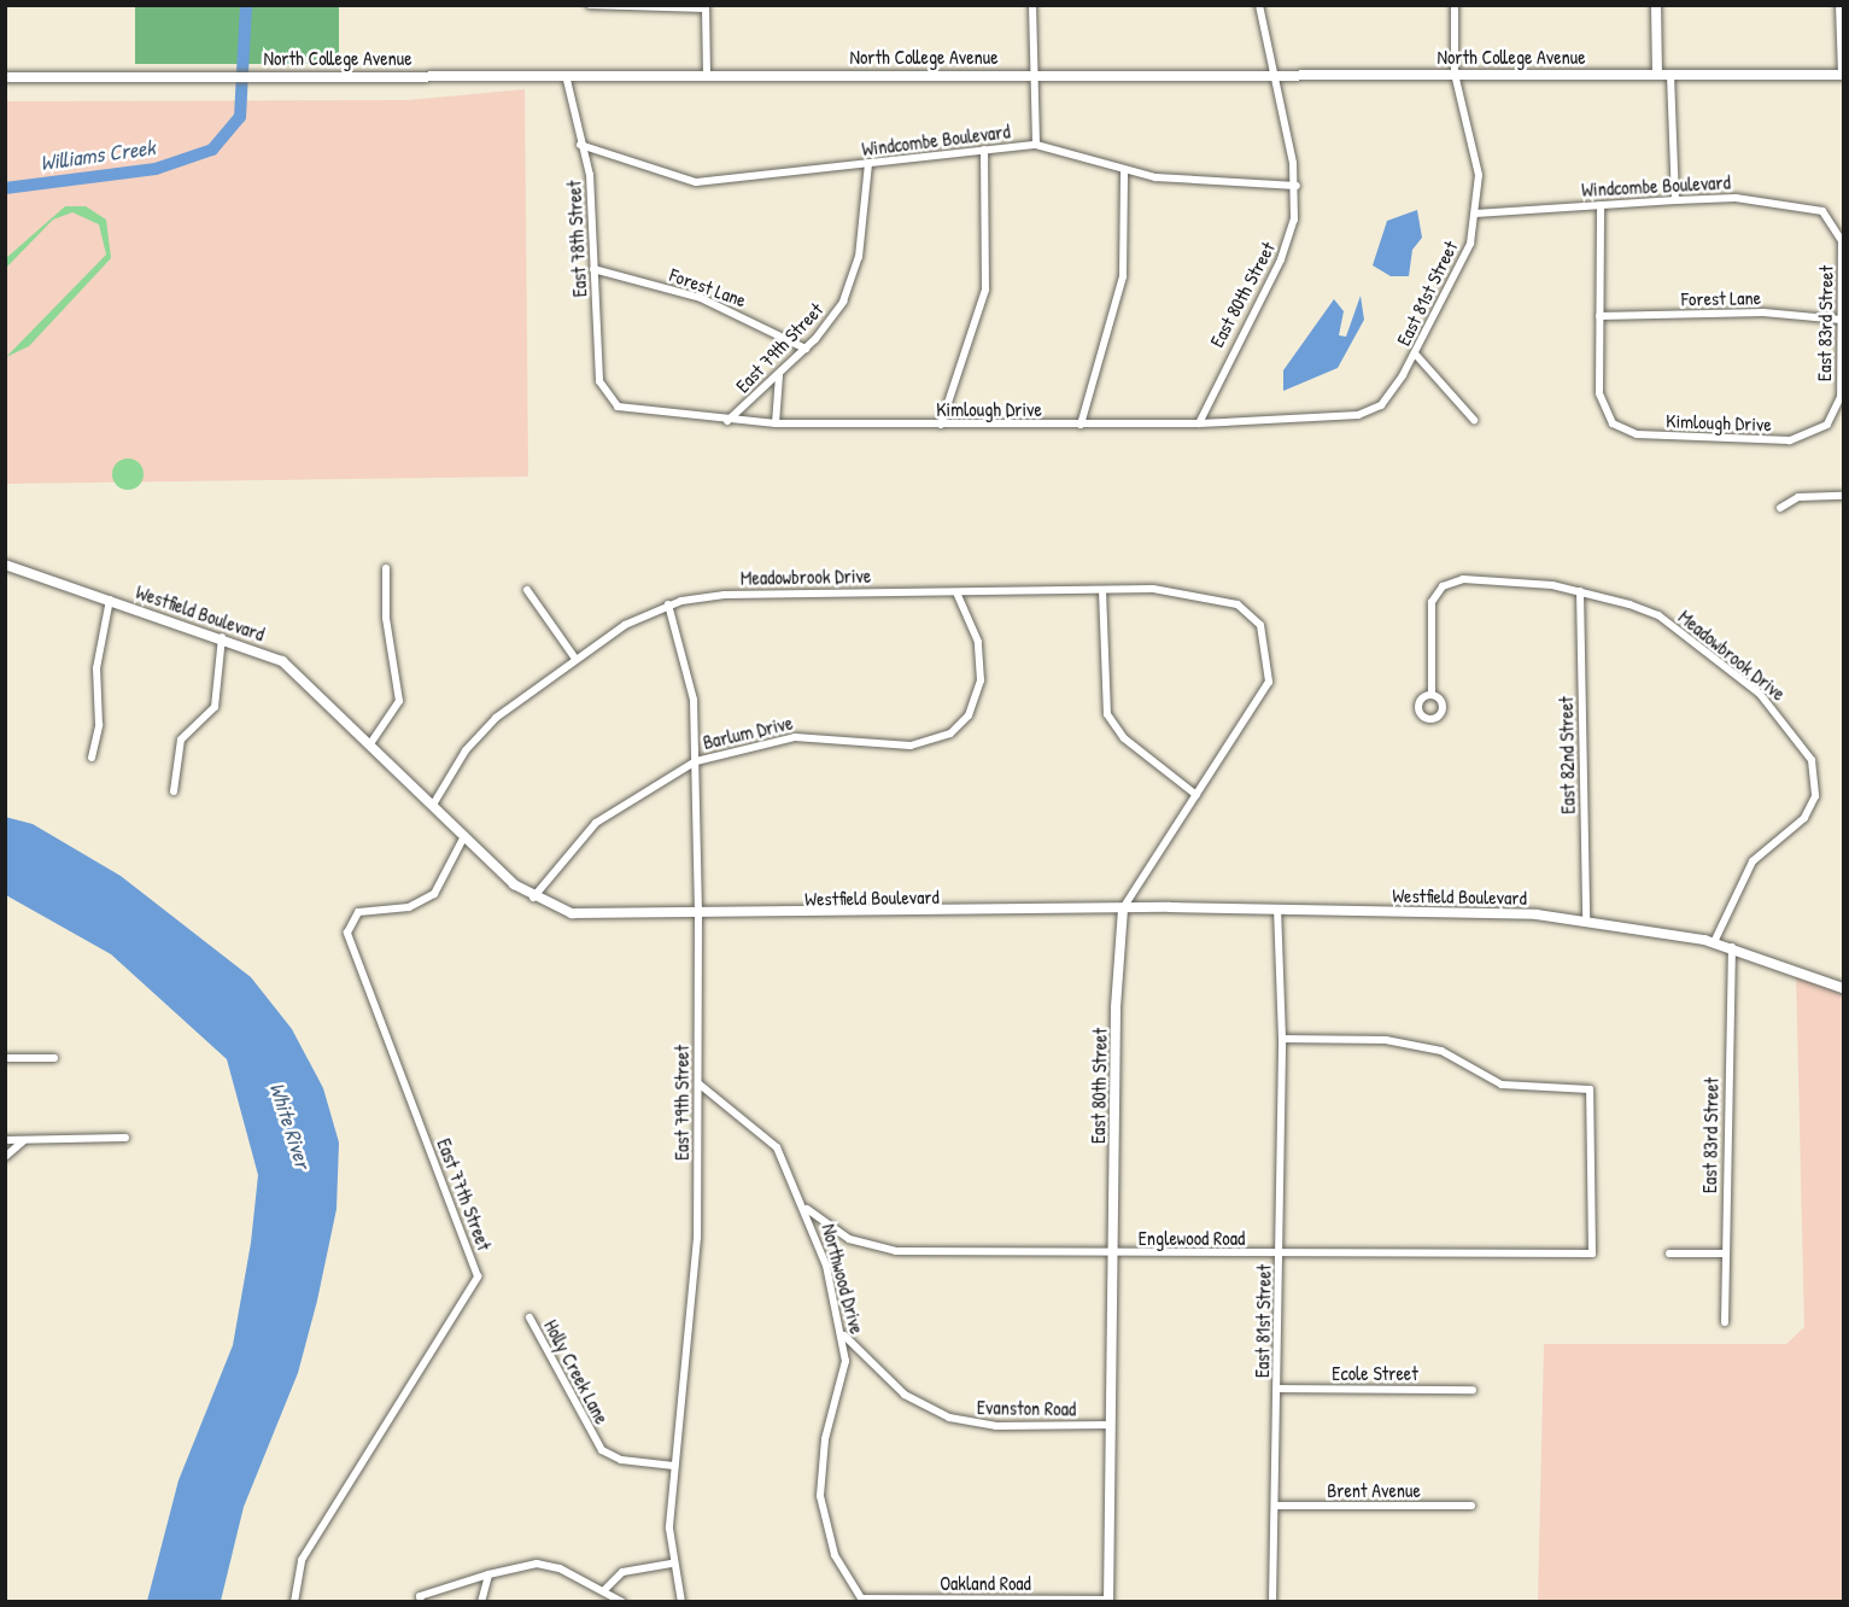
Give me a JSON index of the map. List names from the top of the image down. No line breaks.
{"streets":{"main road":["North College Avenue"],"street":["Windcombe Boulevard","East 78th Street","Forest Lane","East 81st Street","East 80th Street","East 83rd Street","East 79th Street","Kimlough Drive","Meadowbrook Drive","Westfield Boulevard","Barlum Drive","East 82nd Street","East 77th Street","Englewood Road","Northwood Drive","Holly Creek Lane","Ecole Street","Evanston Road","Brent Avenue","Oakland Road"]},"crossings":[["North College Avenue","East 78th Street"],["North College Avenue","East 81st Street"],["North College Avenue","East 80th Street"],["Windcombe Boulevard","East 78th Street"],["Windcombe Boulevard","East 81st Street"],["Windcombe Boulevard","East 80th Street"],["Windcombe Boulevard","East 83rd Street"],["Windcombe Boulevard","East 79th Street"],["East 78th Street","Forest Lane"],["East 78th Street","Kimlough Drive"],["Forest Lane","East 83rd Street"],["Forest Lane","East 79th Street"],["Forest Lane","Kimlough Drive"],["East 81st Street","Kimlough Drive"],["East 81st Street","Westfield Boulevard"],["East 81st Street","Englewood Road"],["East 81st Street","Ecole Street"],["East 81st Street","Brent Avenue"],["East 80th Street","Kimlough Drive"],["East 80th Street","Westfield Boulevard"],["East 80th Street","Englewood Road"],["East 80th Street","Evanston Road"],["East 80th Street","Oakland Road"],["East 83rd Street","Kimlough Drive"],["East 83rd Street","Westfield Boulevard"],["East 79th Street","Kimlough Drive"],["East 79th Street","Meadowbrook Drive"],["East 79th Street","Westfield Boulevard"],["East 79th Street","Barlum Drive"],["East 79th Street","Northwood Drive"],["East 79th Street","Holly Creek Lane"],["Meadowbrook Drive","Westfield Boulevard"],["Meadowbrook Drive","Barlum Drive"],["Meadowbrook Drive","East 82nd Street"],["Westfield Boulevard","Barlum Drive"],["Westfield Boulevard","East 82nd Street"],["Westfield Boulevard","East 77th Street"],["Englewood Road","Northwood Drive"],["Northwood Drive","Evanston Road"],["Northwood Drive","Oakland Road"]],"water":["Williams Creek","White River"]}
